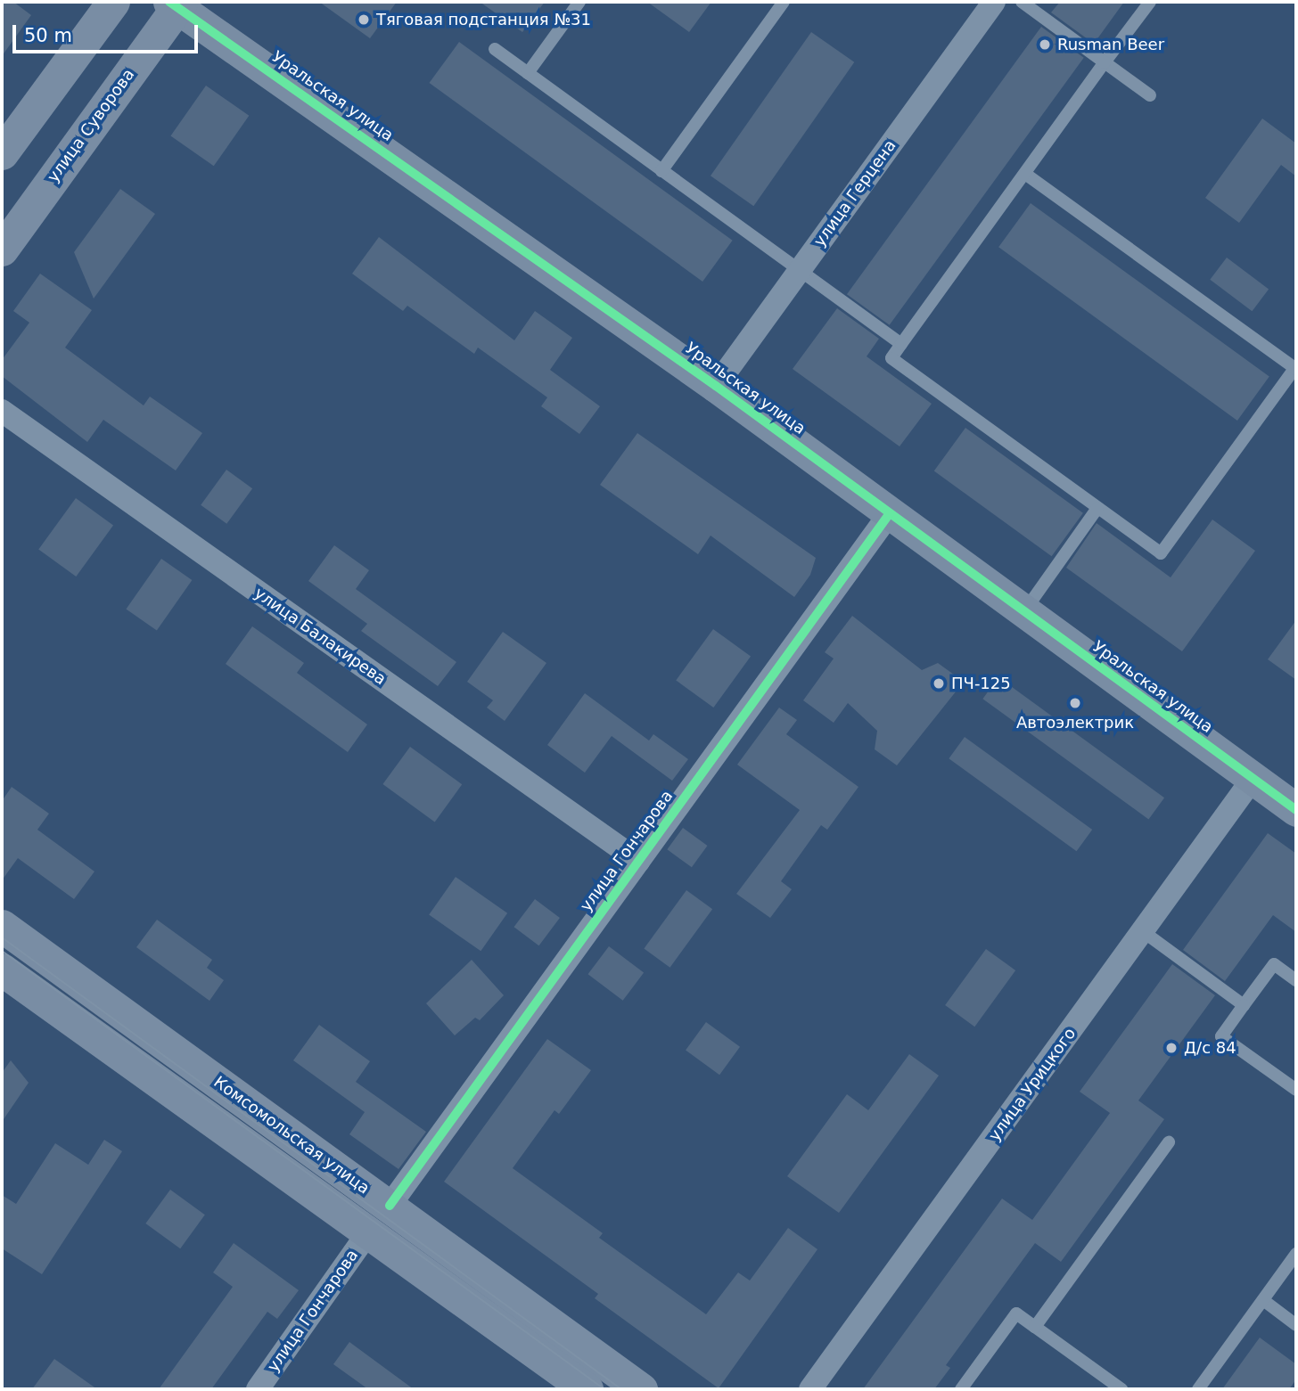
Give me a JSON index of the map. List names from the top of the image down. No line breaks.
{"streets":{"main road":["Уральская улица","улица Суворова","Комсомольская улица"],"street":["улица Герцена","улица Балакирева","улица Гончарова","улица Урицкого"]},"crossings":[["Уральская улица","улица Суворова"],["Уральская улица","улица Герцена"],["Уральская улица","улица Гончарова"],["Уральская улица","улица Урицкого"],["улица Балакирева","улица Гончарова"],["улица Гончарова","Комсомольская улица"]],"places":["Тяговая подстанция №31","Rusman Beer","ПЧ-125","Автоэлектрик","Д/с 84"],"scale_bar":"50 m"}
